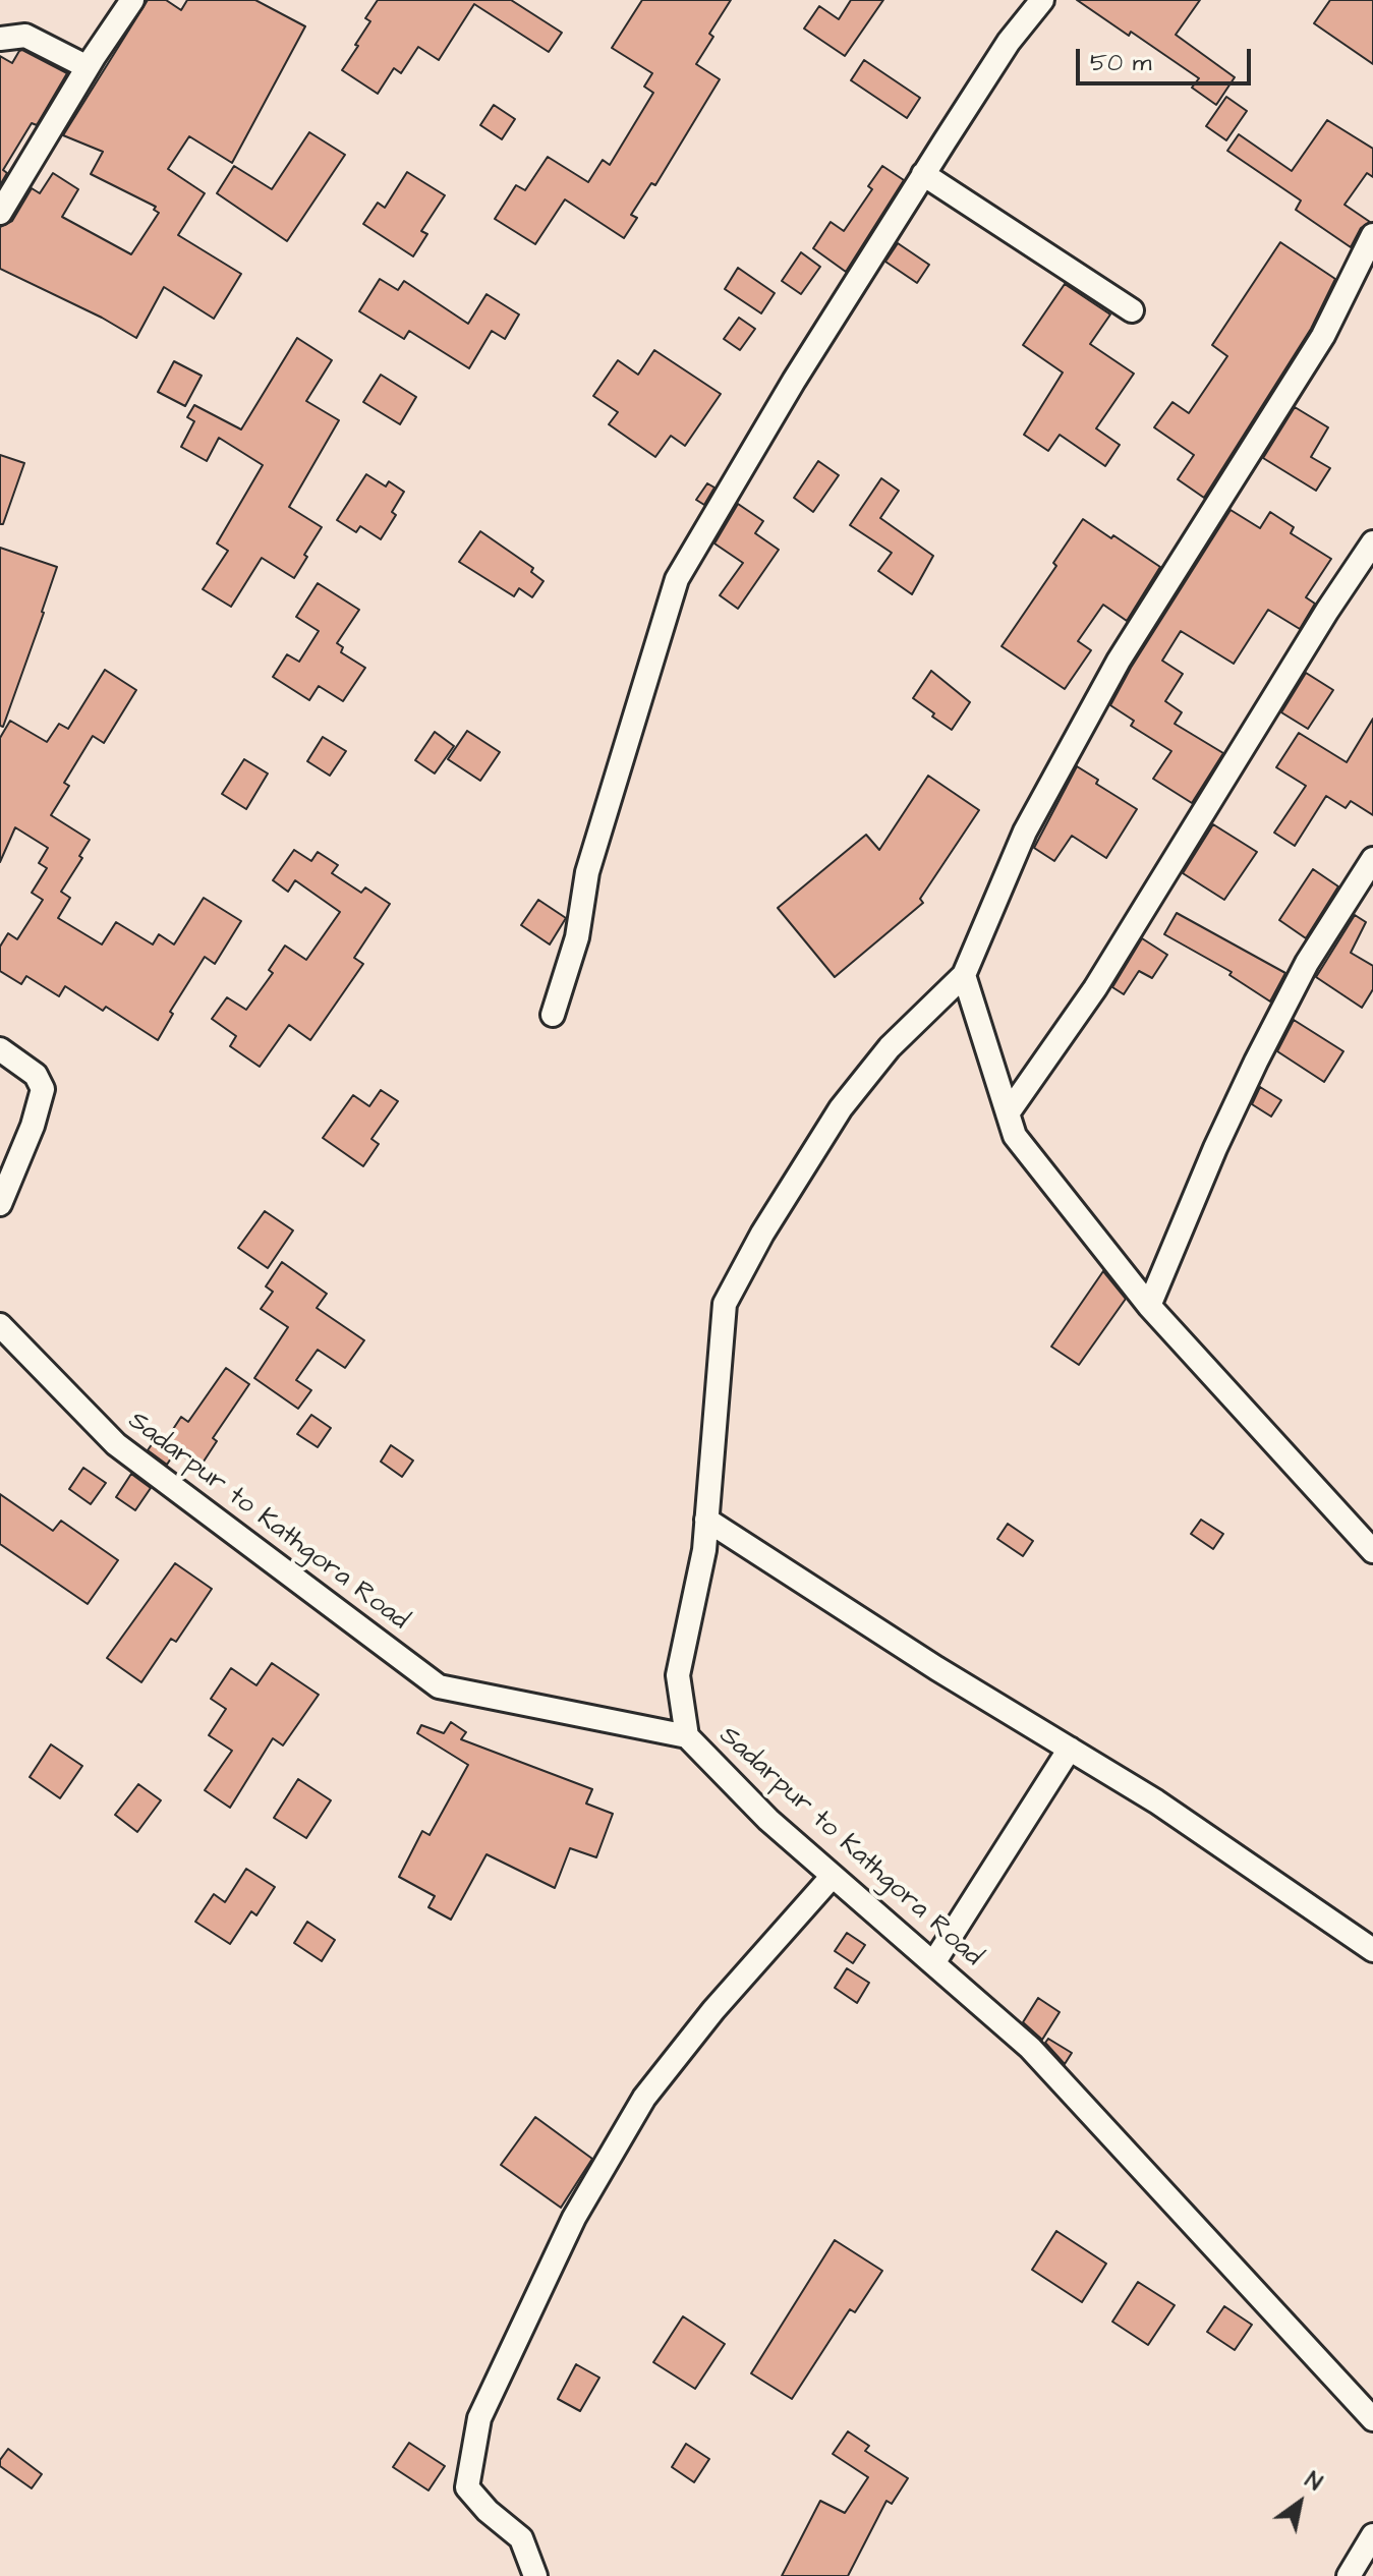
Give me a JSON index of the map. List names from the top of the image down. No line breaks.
{"streets":{"street":["Sadarpur to Kathgora Road"]},"scale_bar":"50 m","north":"top right"}
